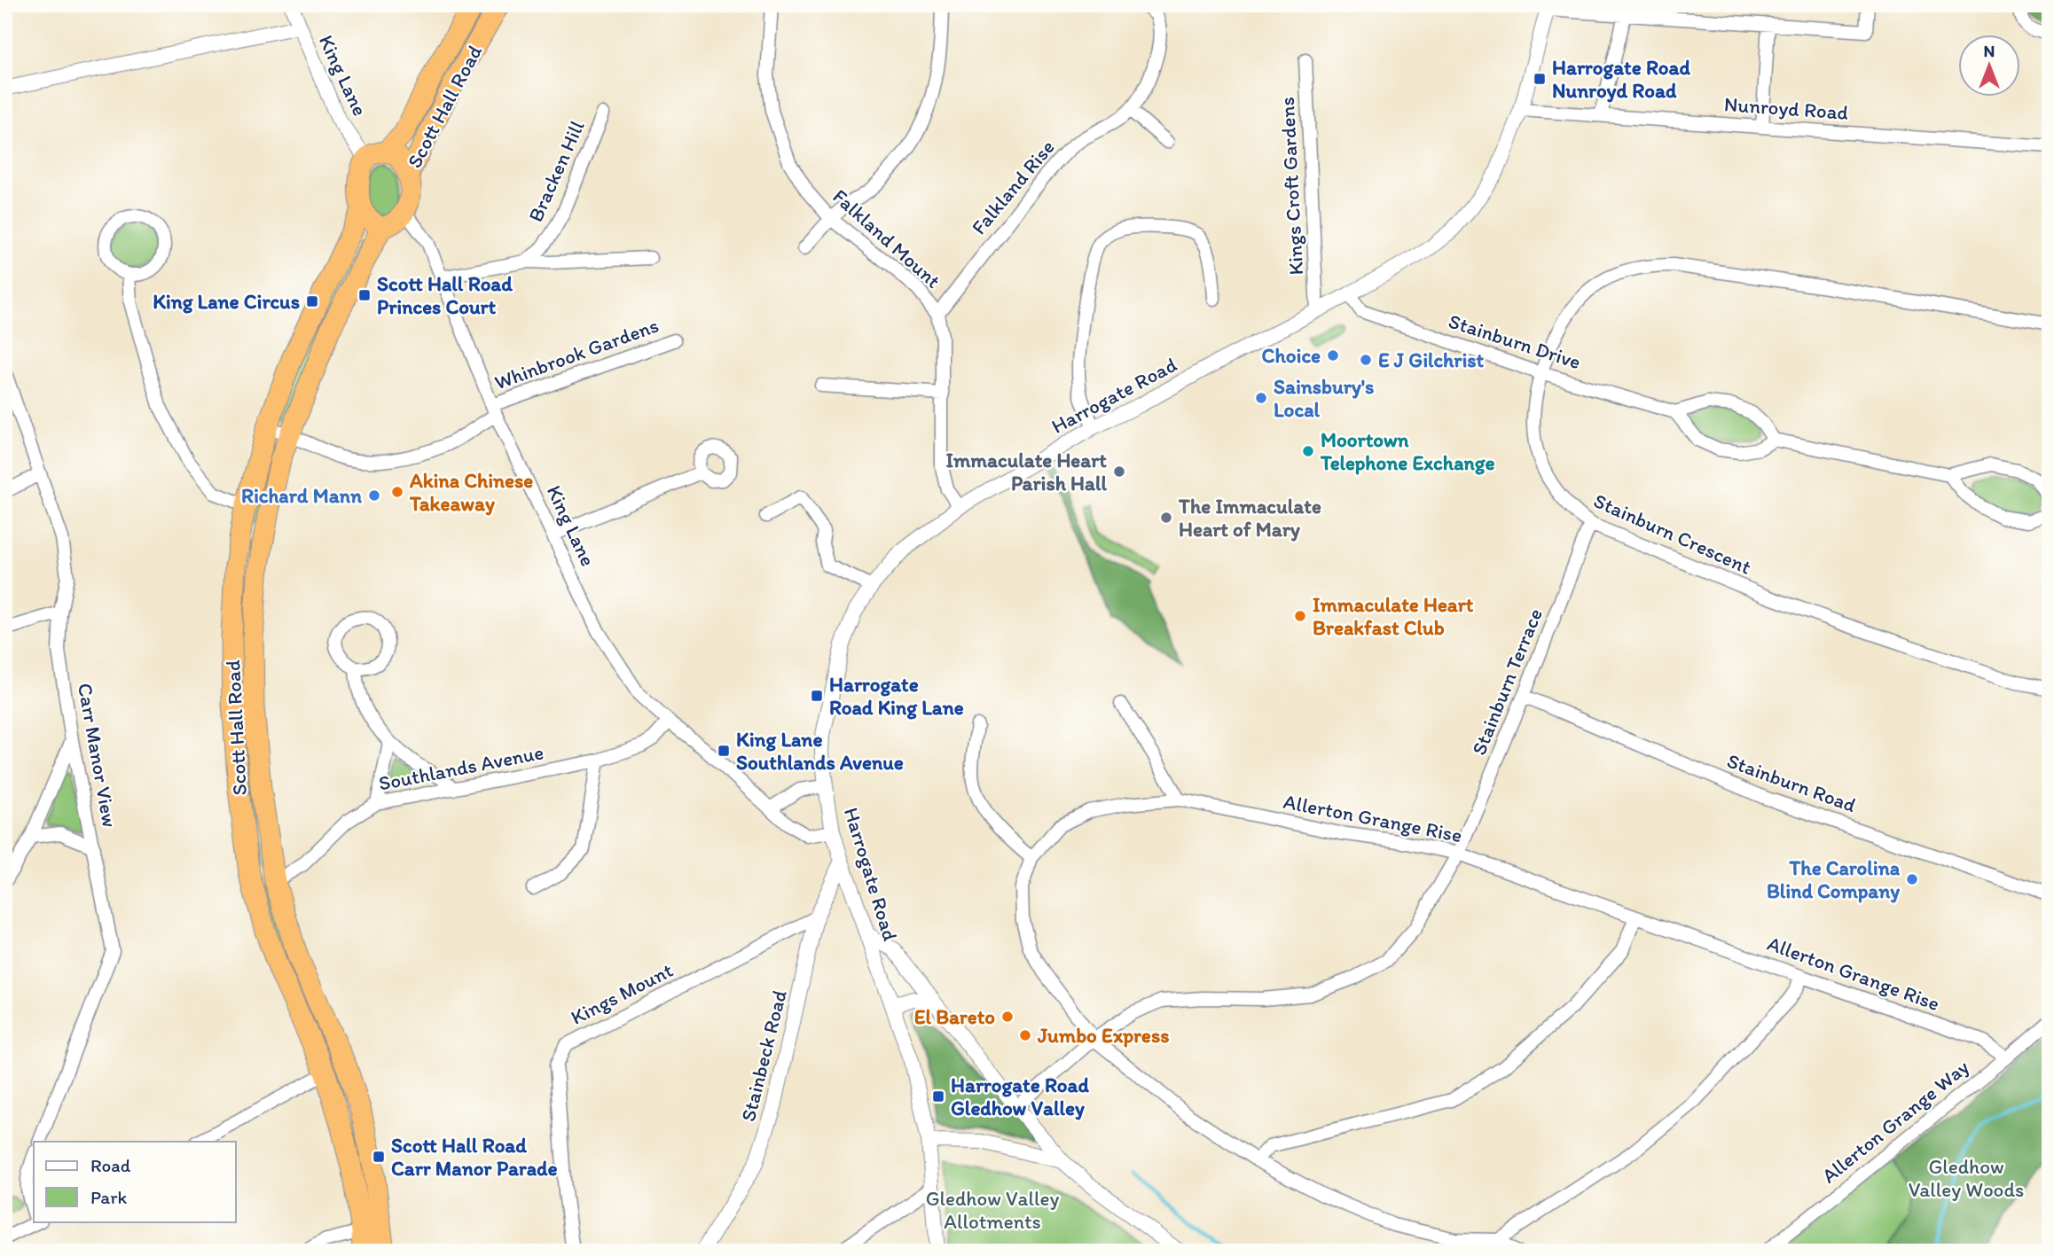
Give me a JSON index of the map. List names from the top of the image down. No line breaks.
{"streets":{"highway":["Scott Hall Road"],"street":["King Lane","Nunroyd Road","Bracken Hill","Kings Croft Gardens","Falkland Rise","Falkland Mount","Stainburn Drive","Whinbrook Gardens","Harrogate Road","Stainburn Crescent","Stainburn Terrace","Carr Manor View","Southlands Avenue","Stainburn Road","Allerton Grange Rise","Kings Mount","Stainbeck Road","Allerton Grange Way"]},"crossings":[["King Lane","Scott Hall Road"],["King Lane","Whinbrook Gardens"],["King Lane","Harrogate Road"],["King Lane","Southlands Avenue"],["Scott Hall Road","Whinbrook Gardens"],["Scott Hall Road","Southlands Avenue"],["Nunroyd Road","Harrogate Road"],["Kings Croft Gardens","Harrogate Road"],["Falkland Rise","Falkland Mount"],["Falkland Mount","Harrogate Road"],["Stainburn Drive","Harrogate Road"],["Stainburn Drive","Stainburn Crescent"],["Harrogate Road","Stainbeck Road"],["Stainburn Crescent","Stainburn Terrace"],["Stainburn Terrace","Stainburn Road"],["Stainburn Terrace","Allerton Grange Rise"],["Allerton Grange Rise","Allerton Grange Way"],["Kings Mount","Stainbeck Road"]],"parks":["Gledhow Valley Woods","Gledhow Valley Allotments"],"places":{"transit":["Harrogate Road Nunroyd Road","Scott Hall Road Princes Court","King Lane Circus","Harrogate Road King Lane","King Lane Southlands Avenue","Harrogate Road Gledhow Valley","Scott Hall Road Carr Manor Parade"],"other":["Choice","E J Gilchrist","Sainsbury's Local","Moortown Telephone Exchange","Immaculate Heart Parish Hall","Akina Chinese Takeaway","Richard Mann","The Immaculate Heart of Mary","Immaculate Heart Breakfast Club","The Carolina Blind Company","El Bareto","Jumbo Express"]},"legend":["Road","Park"],"north":"top"}
